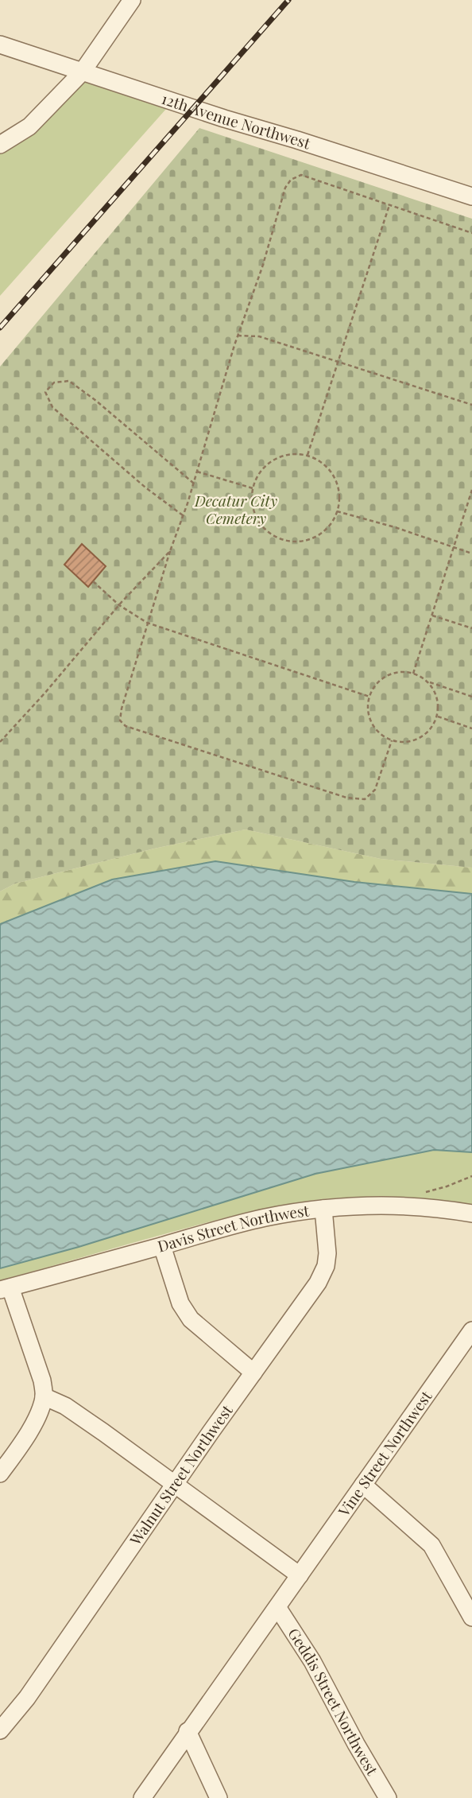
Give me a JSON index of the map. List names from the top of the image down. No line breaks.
{"streets":{"street":["12th Avenue Northwest","Davis Street Northwest","Vine Street Northwest","Walnut Street Northwest","Geddis Street Northwest"]},"crossings":[["Davis Street Northwest","Walnut Street Northwest"],["Vine Street Northwest","Geddis Street Northwest"]],"parks":["Decatur City Cemetery"]}
